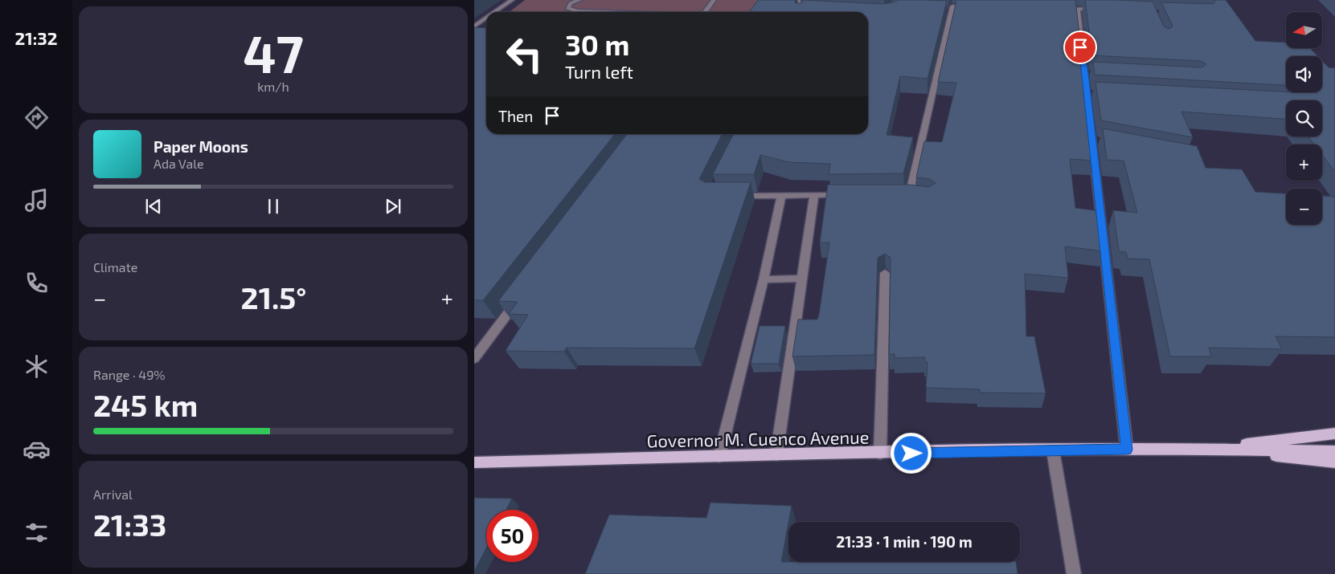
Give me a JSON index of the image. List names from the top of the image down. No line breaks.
{"streets":{"main road":["Governor M. Cuenco Avenue"]},"north":"left","page":{"tabs":"21:32","tile":[["47","km/h"],"Climate",["Range · 49%","245 km"],["Arrival","21:33"]],"map_buttons":["+","−"],"turn":["30 m","Turn left"],"then":"Then","song":["Paper Moons","Ada Vale"],"heat":["−","21.5°","+"],"limit":"50","trip":"21:33 · 1 min · 190 m"}}
